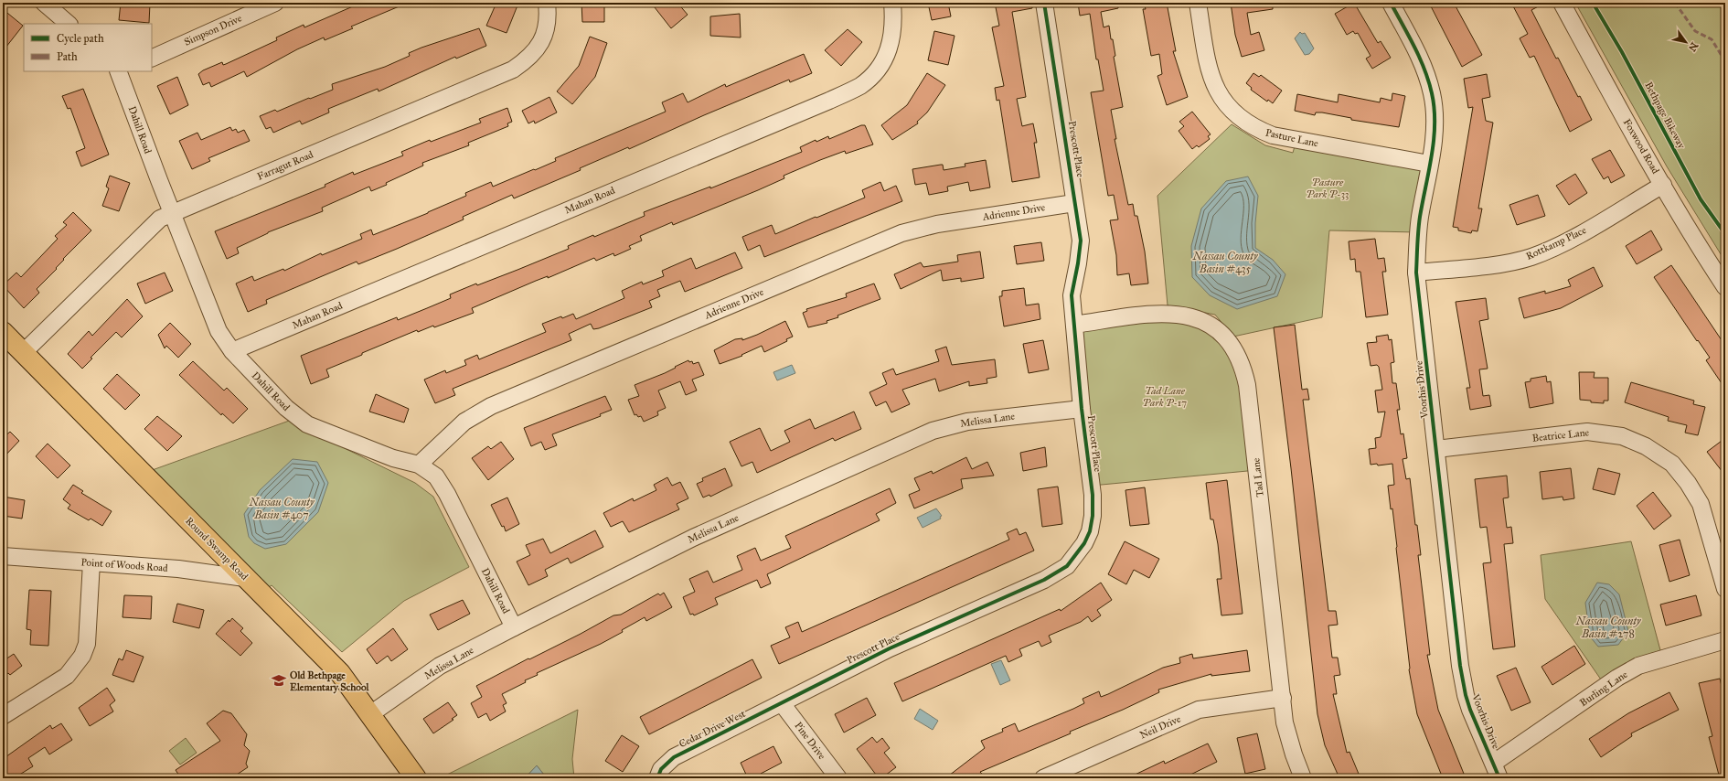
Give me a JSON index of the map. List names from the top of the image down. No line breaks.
{"streets":{"main road":["Round Swamp Road"],"street":["Simpson Drive","Dahill Road","Pasture Lane","Foxwood Road","Prescott Place","Farragut Road","Mahan Road","Adrienne Drive","Rottkamp Place","Voorhis Drive","Melissa Lane","Beatrice Lane","Tad Lane","Point of Woods Road","Burling Lane","Neil Drive","Cedar Drive West","Pine Drive"],"cycle path":["Bethpage Bikeway"]},"crossings":[["Dahill Road","Farragut Road"],["Dahill Road","Mahan Road"],["Dahill Road","Adrienne Drive"],["Dahill Road","Melissa Lane"],["Pasture Lane","Voorhis Drive"],["Foxwood Road","Rottkamp Place"],["Prescott Place","Adrienne Drive"],["Prescott Place","Melissa Lane"],["Prescott Place","Tad Lane"],["Prescott Place","Cedar Drive West"],["Prescott Place","Pine Drive"],["Farragut Road","Round Swamp Road"],["Rottkamp Place","Voorhis Drive"],["Voorhis Drive","Beatrice Lane"],["Voorhis Drive","Burling Lane"],["Melissa Lane","Round Swamp Road"],["Tad Lane","Neil Drive"],["Round Swamp Road","Point of Woods Road"],["Cedar Drive West","Pine Drive"]],"water":["Nassau County Basin #435","Nassau County Basin #407","Nassau County Basin #278"],"parks":["Pasture Park P-33","Tad Lane Park P-17"],"places":{"school or university":["Old Bethpage Elementary School"]},"legend":["Cycle path","Path"],"north":"bottom right"}
